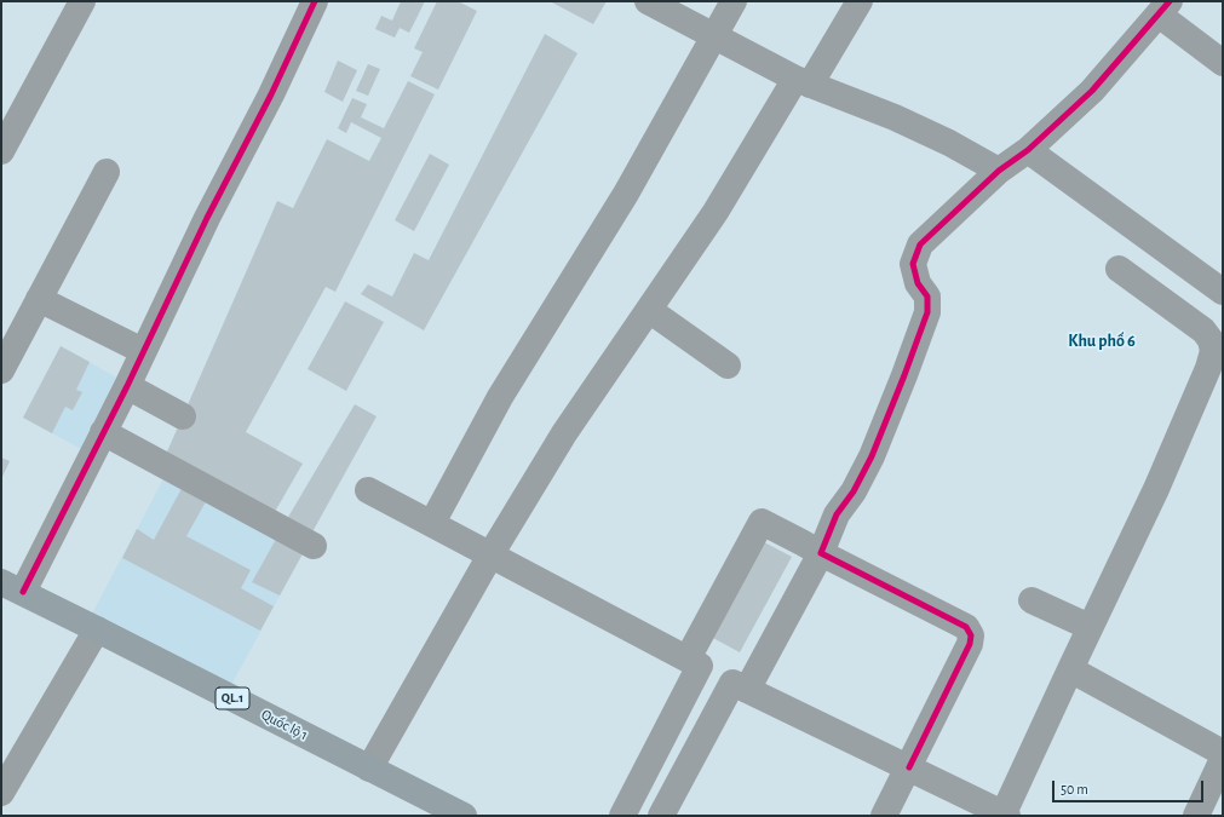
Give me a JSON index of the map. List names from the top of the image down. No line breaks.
{"streets":{"highway":["QL.1","Quốc lộ 1"]},"districts":["Khu phố 6"],"scale_bar":"50 m"}
